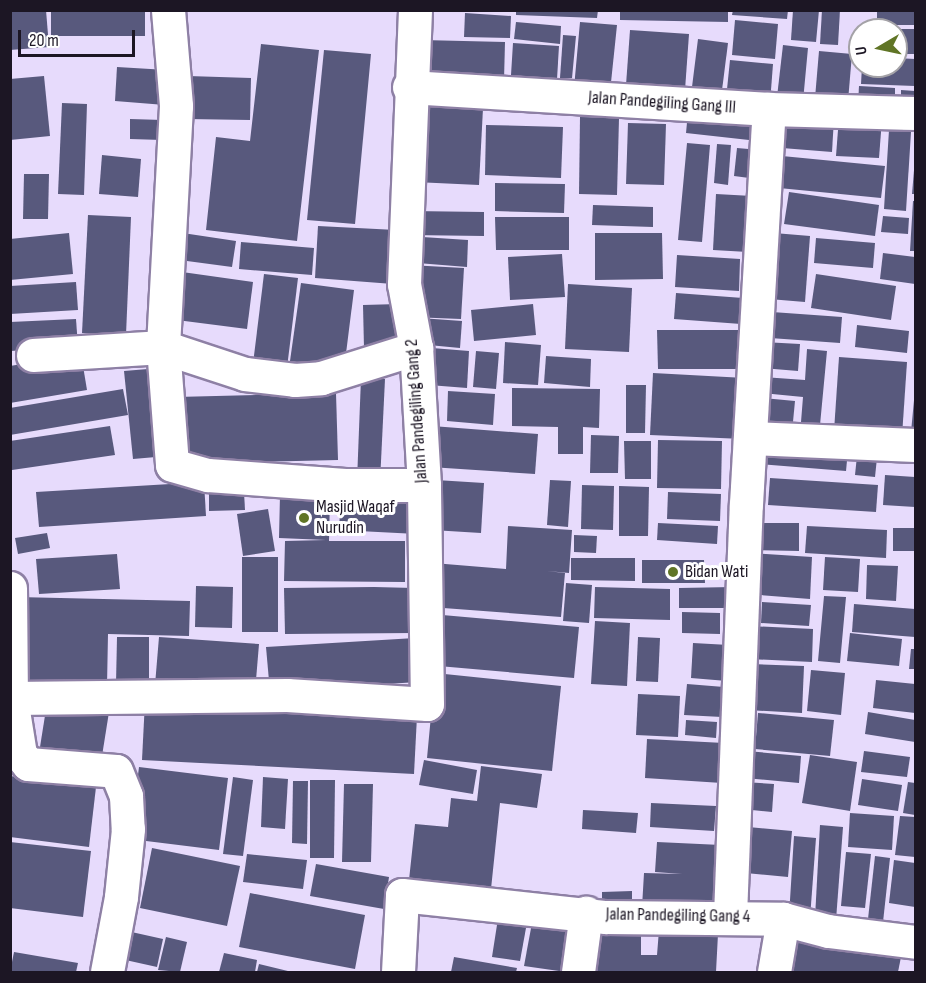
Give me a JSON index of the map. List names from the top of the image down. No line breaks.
{"streets":{"street":["Jalan Pandegiling Gang III","Jalan Pandegiling Gang 2","Jalan Pandegiling Gang 4"]},"crossings":[["Jalan Pandegiling Gang III","Jalan Pandegiling Gang 2"]],"places":["Masjid Waqaf Nurudin","Bidan Wati"],"scale_bar":"20 m","north":"left"}
